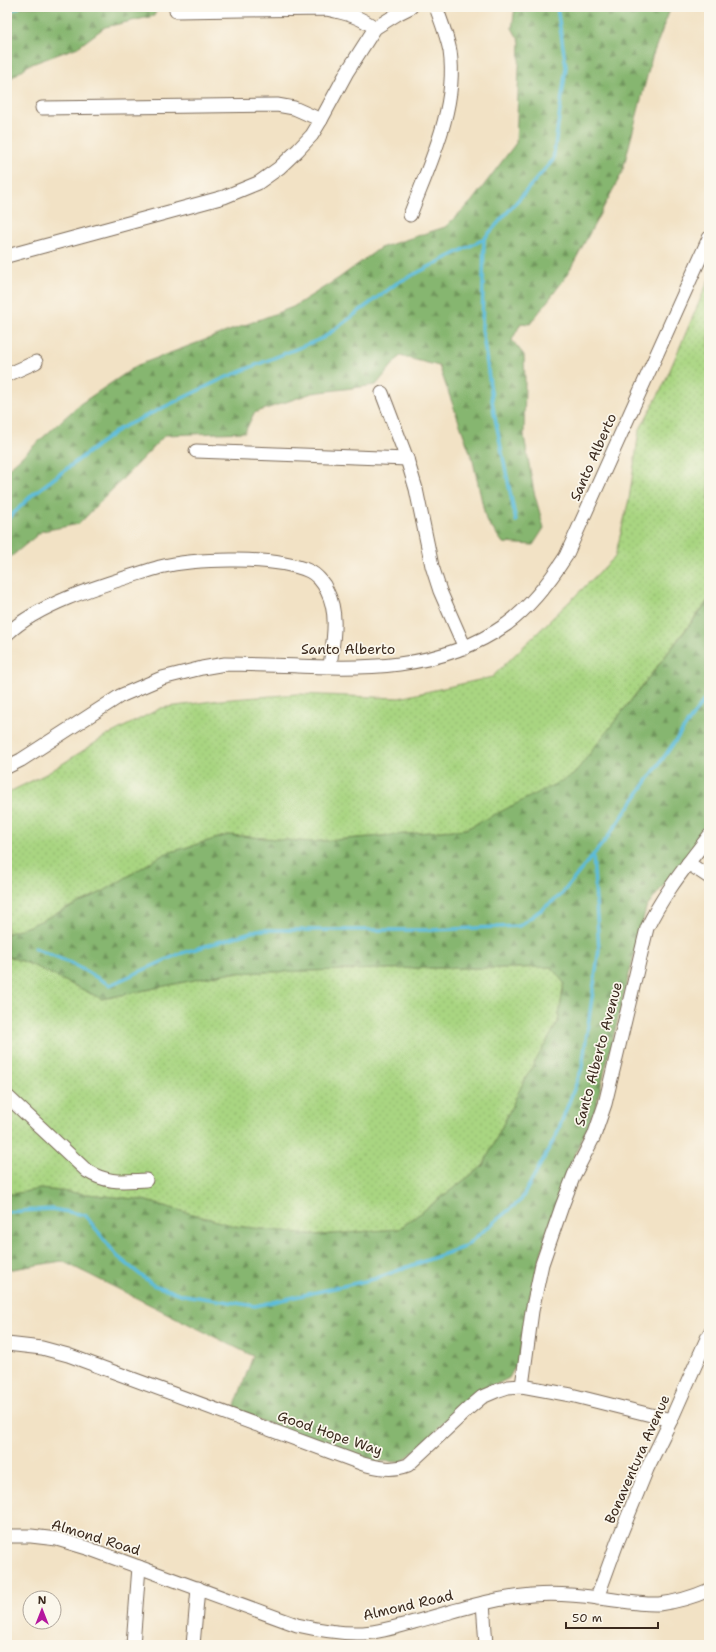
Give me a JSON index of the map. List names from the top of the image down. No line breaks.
{"streets":{"street":["Santo Alberto","Santo Alberto Avenue","Good Hope Way","Bonaventura Avenue","Almond Road"]},"crossings":[["Santo Alberto Avenue","Good Hope Way"],["Good Hope Way","Bonaventura Avenue"],["Bonaventura Avenue","Almond Road"]],"scale_bar":"50 m","north":"top"}
